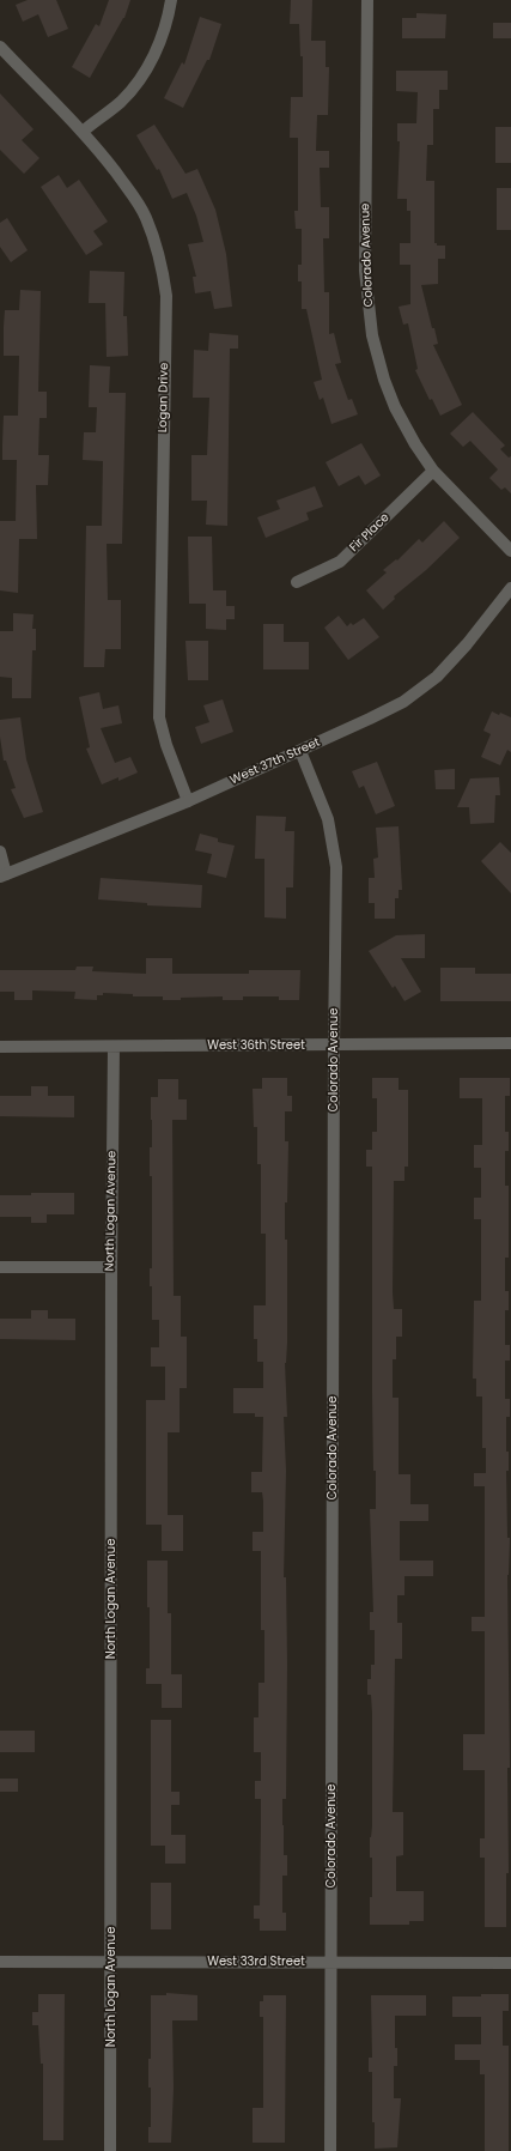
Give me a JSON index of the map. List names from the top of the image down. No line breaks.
{"streets":{"street":["Colorado Avenue","Logan Drive","Fir Place","West 37th Street","West 36th Street","North Logan Avenue","West 33rd Street"]},"crossings":[["Colorado Avenue","Fir Place"],["Colorado Avenue","West 37th Street"],["Colorado Avenue","West 36th Street"],["Colorado Avenue","West 33rd Street"],["Logan Drive","West 37th Street"],["West 36th Street","North Logan Avenue"],["North Logan Avenue","West 33rd Street"]]}
